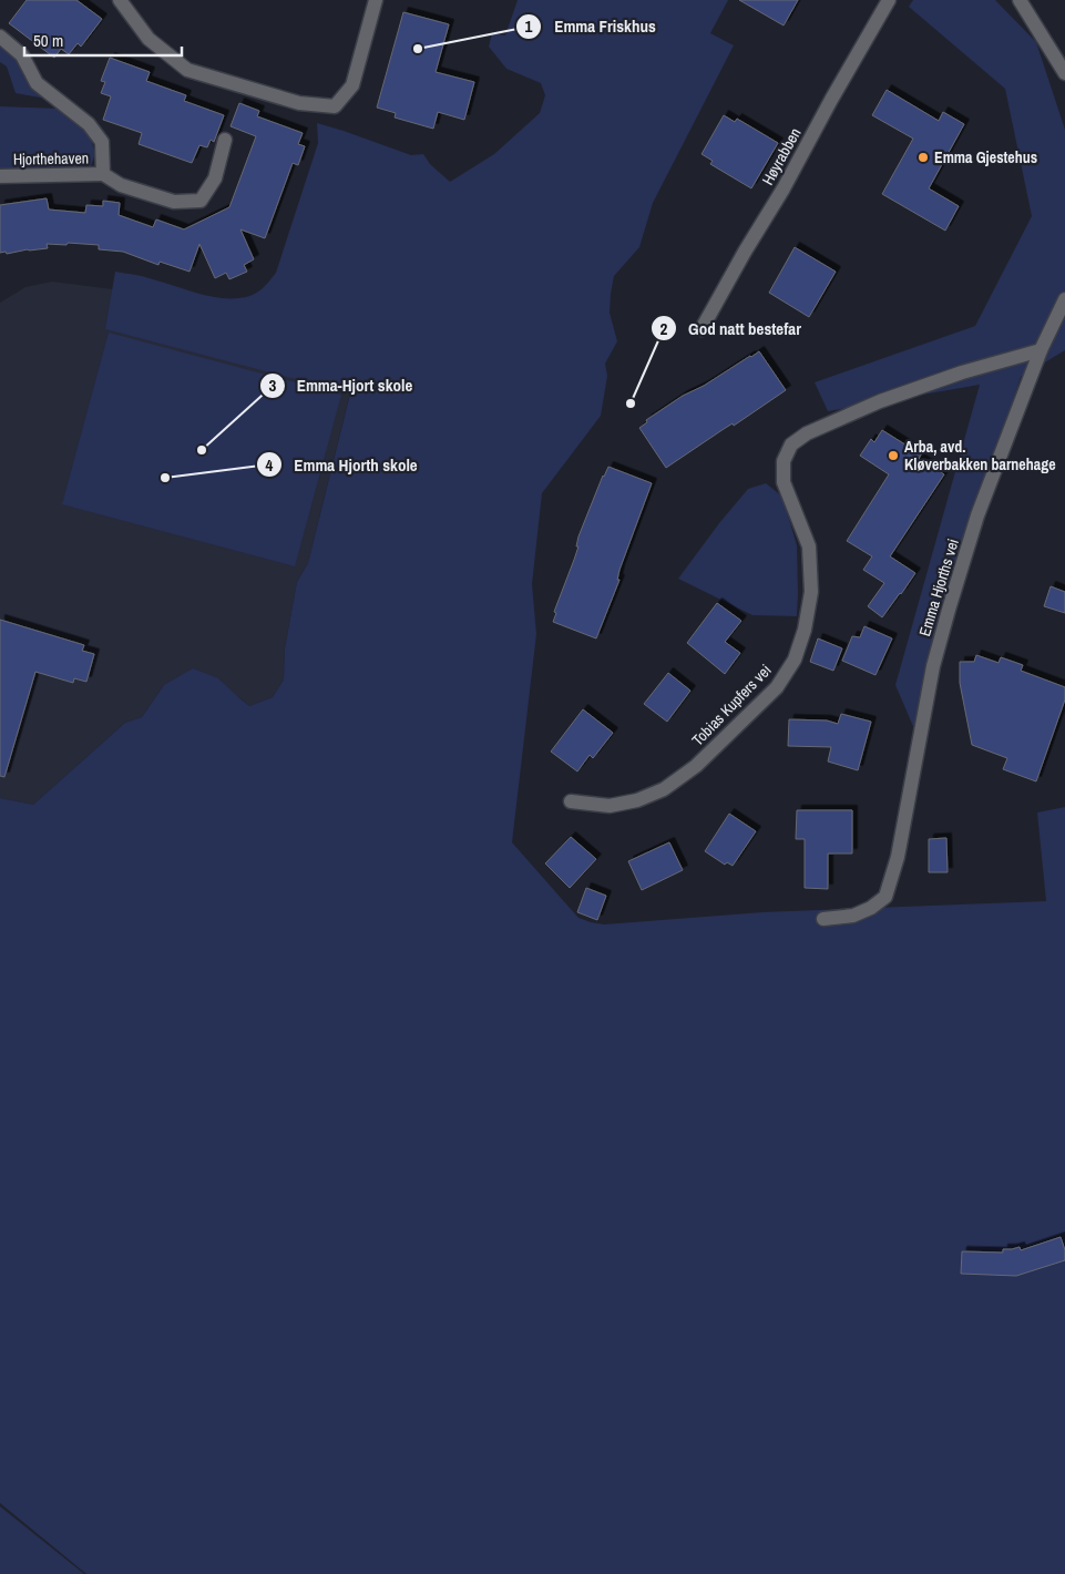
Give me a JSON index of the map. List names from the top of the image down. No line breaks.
{"streets":{"street":["Høyrabben","Hjorthehaven","Emma Hjorths vei","Tobias Kupfers vei"]},"crossings":[["Emma Hjorths vei","Tobias Kupfers vei"]],"places":["Emma Friskhus","Emma Gjestehus","God natt bestefar","Emma-Hjort skole","Arba, avd. Kløverbakken barnehage","Emma Hjorth skole"],"scale_bar":"50 m"}
